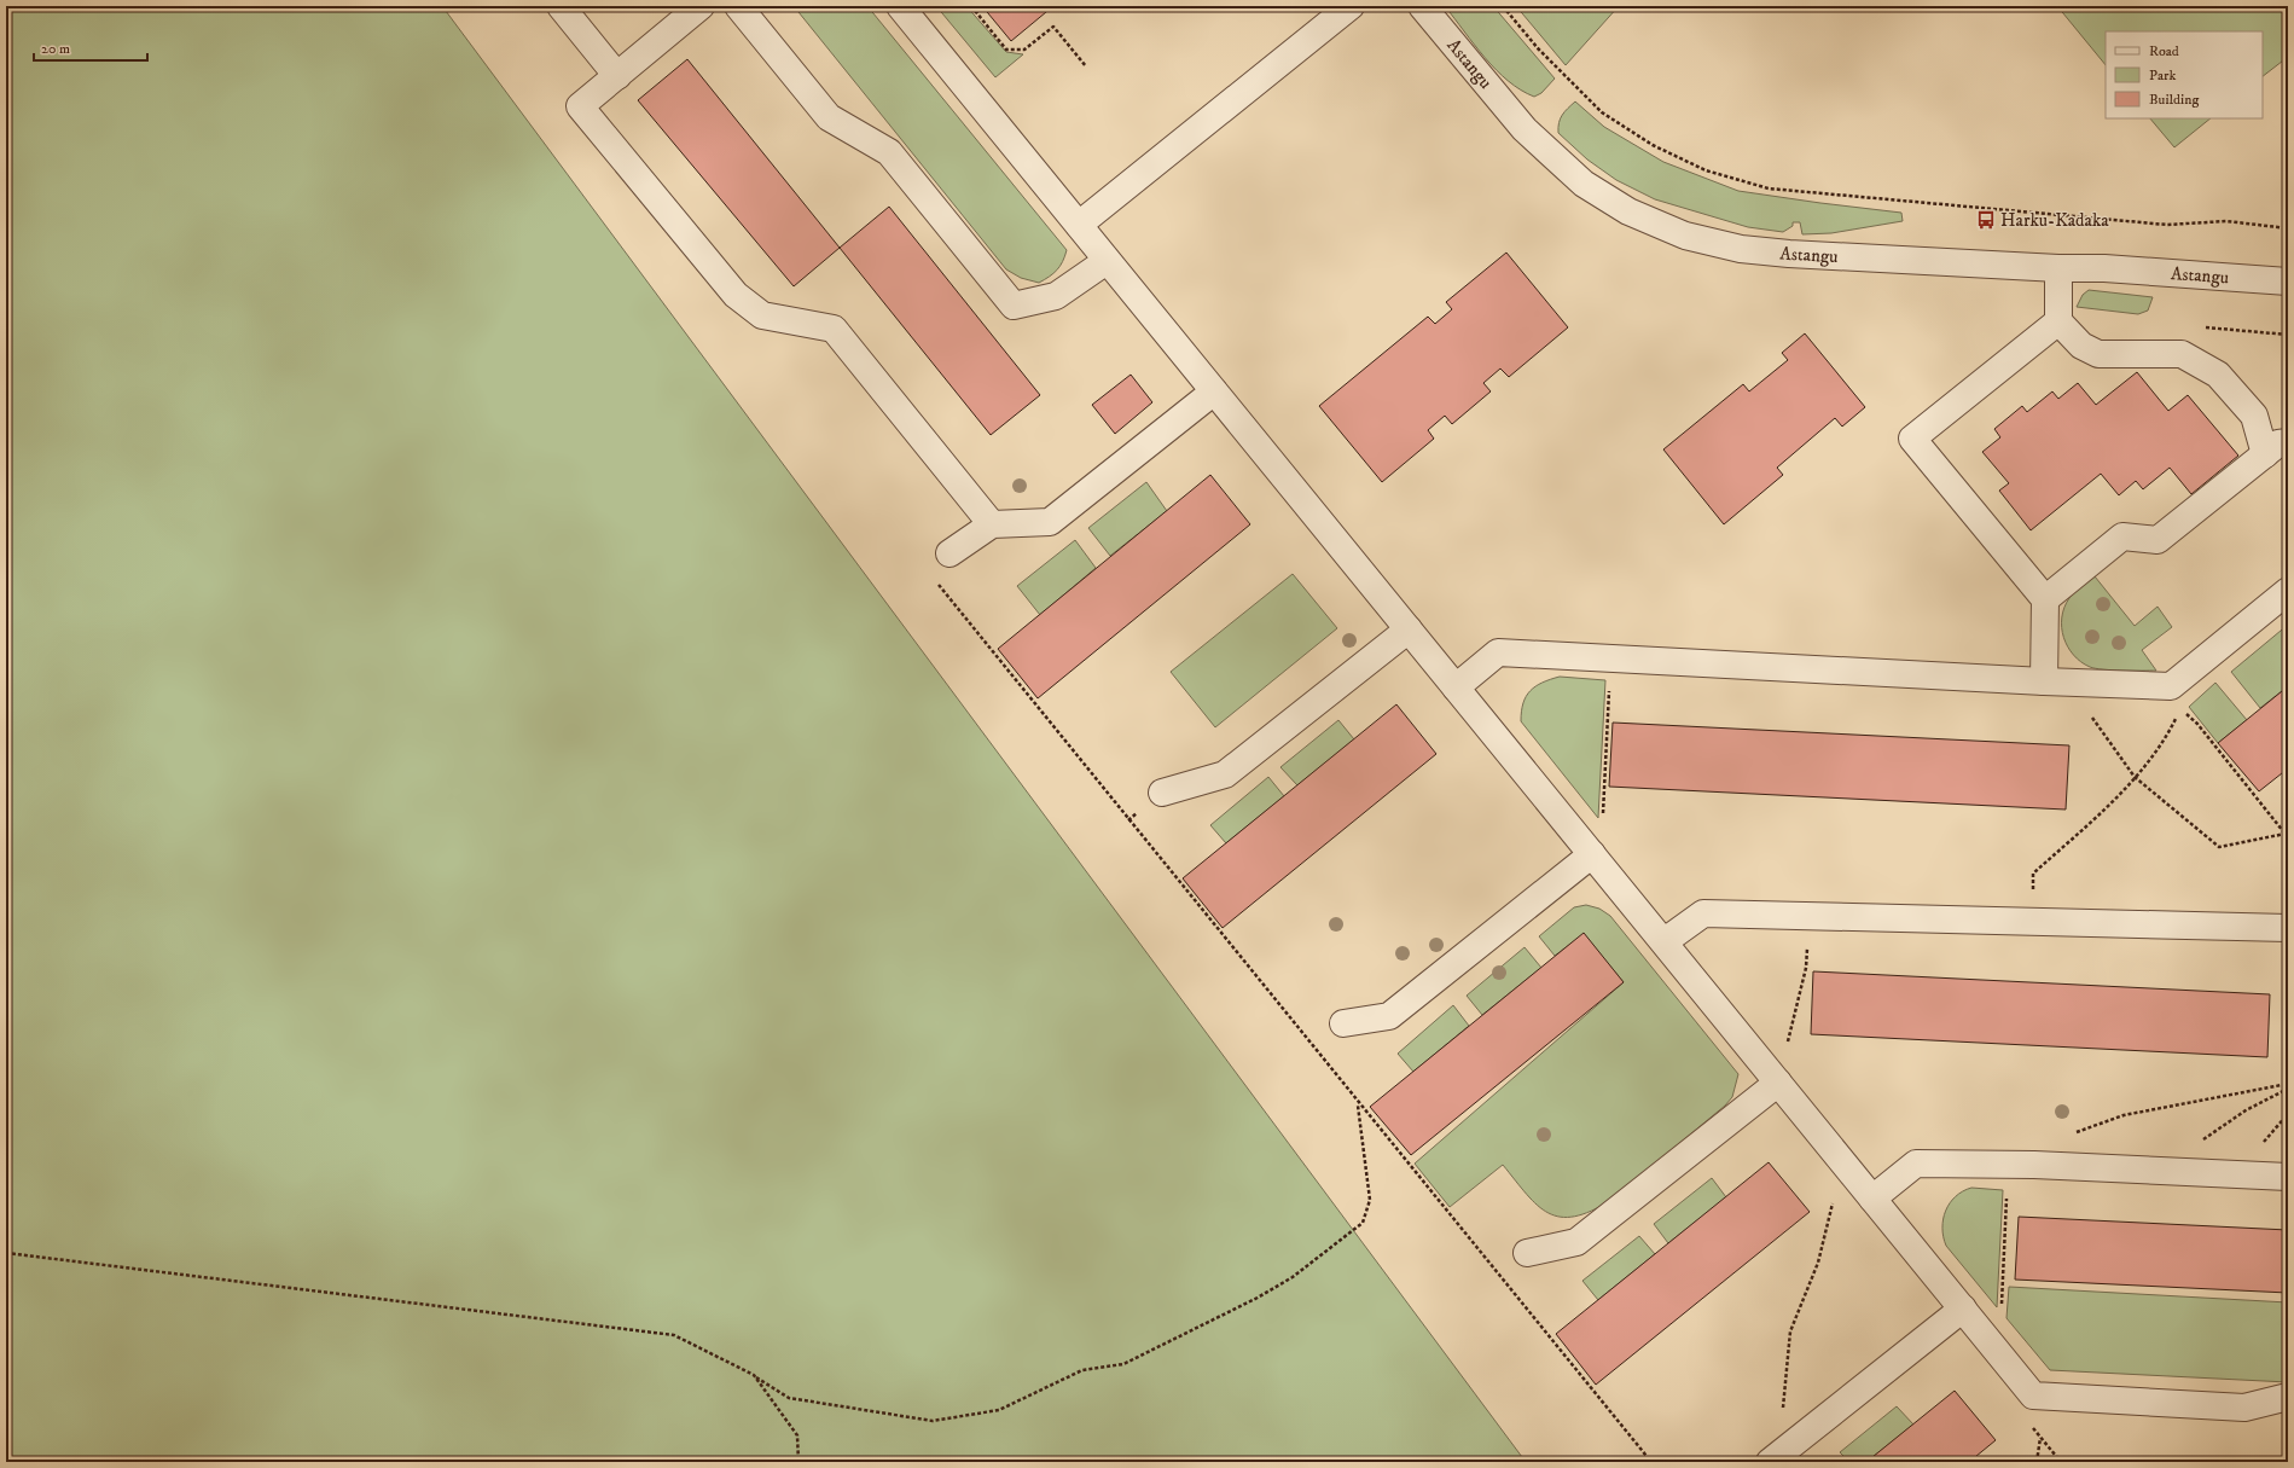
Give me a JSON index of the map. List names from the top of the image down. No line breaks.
{"streets":{"street":["Astangu"]},"places":{"bus stop":["Harku-Kadaka"]},"legend":["Road","Park","Building"],"scale_bar":"20 m"}
